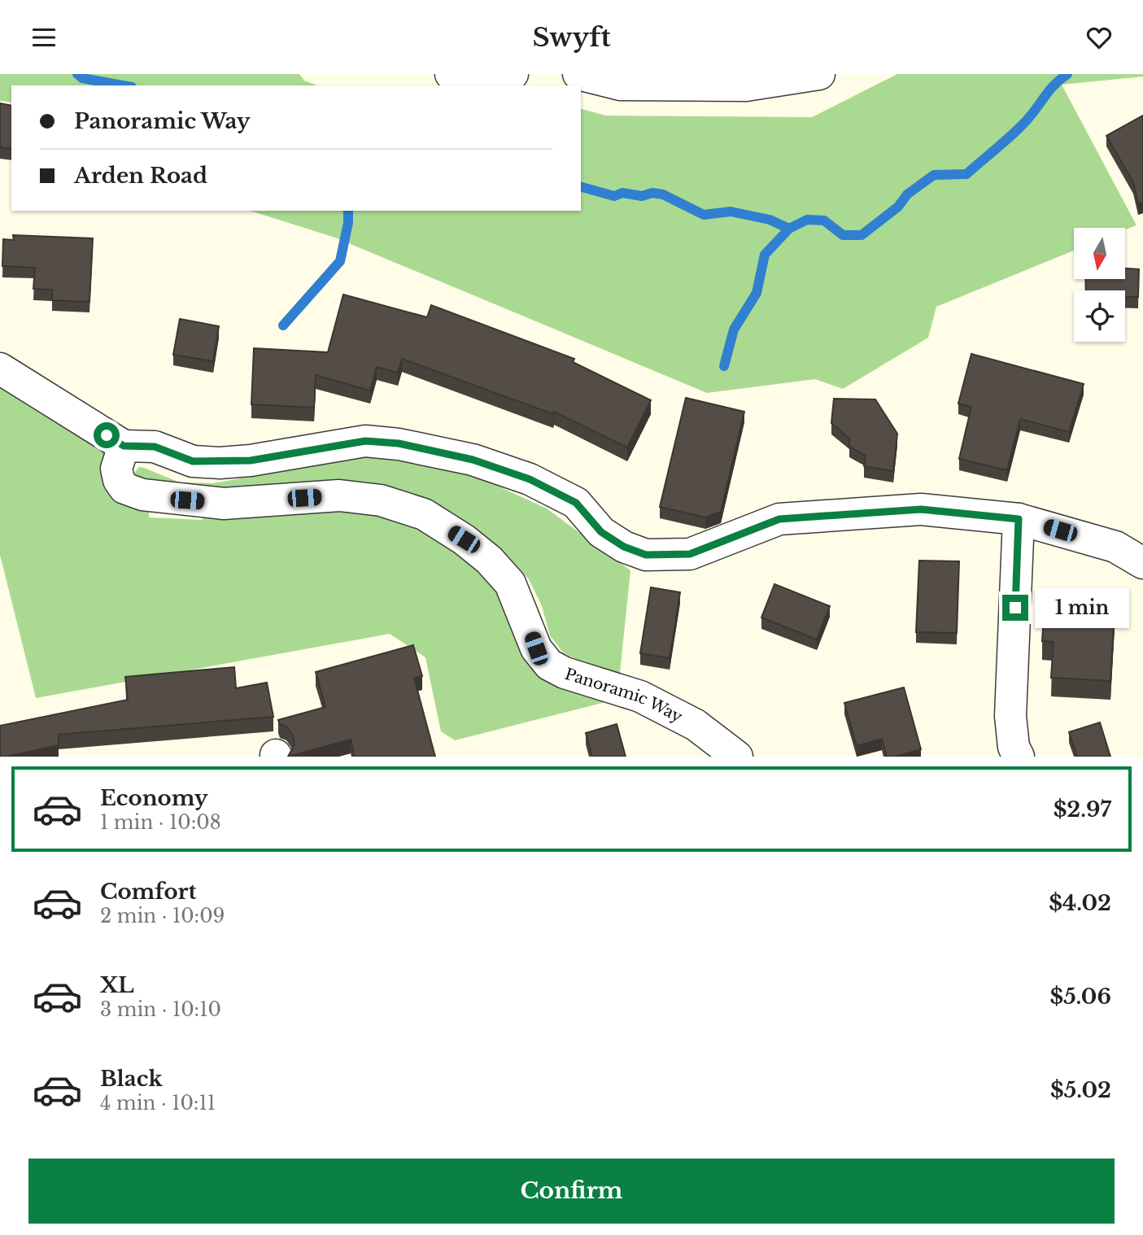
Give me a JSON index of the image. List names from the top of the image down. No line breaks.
{"streets":{"street":["Panoramic Way"]},"north":"bottom","page":{"header":"Swyft","banner":["Panoramic Way","Arden Road"],"bubble":"1 min","list":[{"name":"Economy","note":"1 min · 10:08","value":"$2.97"},{"name":"Comfort","note":"2 min · 10:09","value":"$4.02"},{"name":"XL","note":"3 min · 10:10","value":"$5.06"},{"name":"Black","note":"4 min · 10:11","value":"$5.02"}],"buttons":"Confirm"}}
